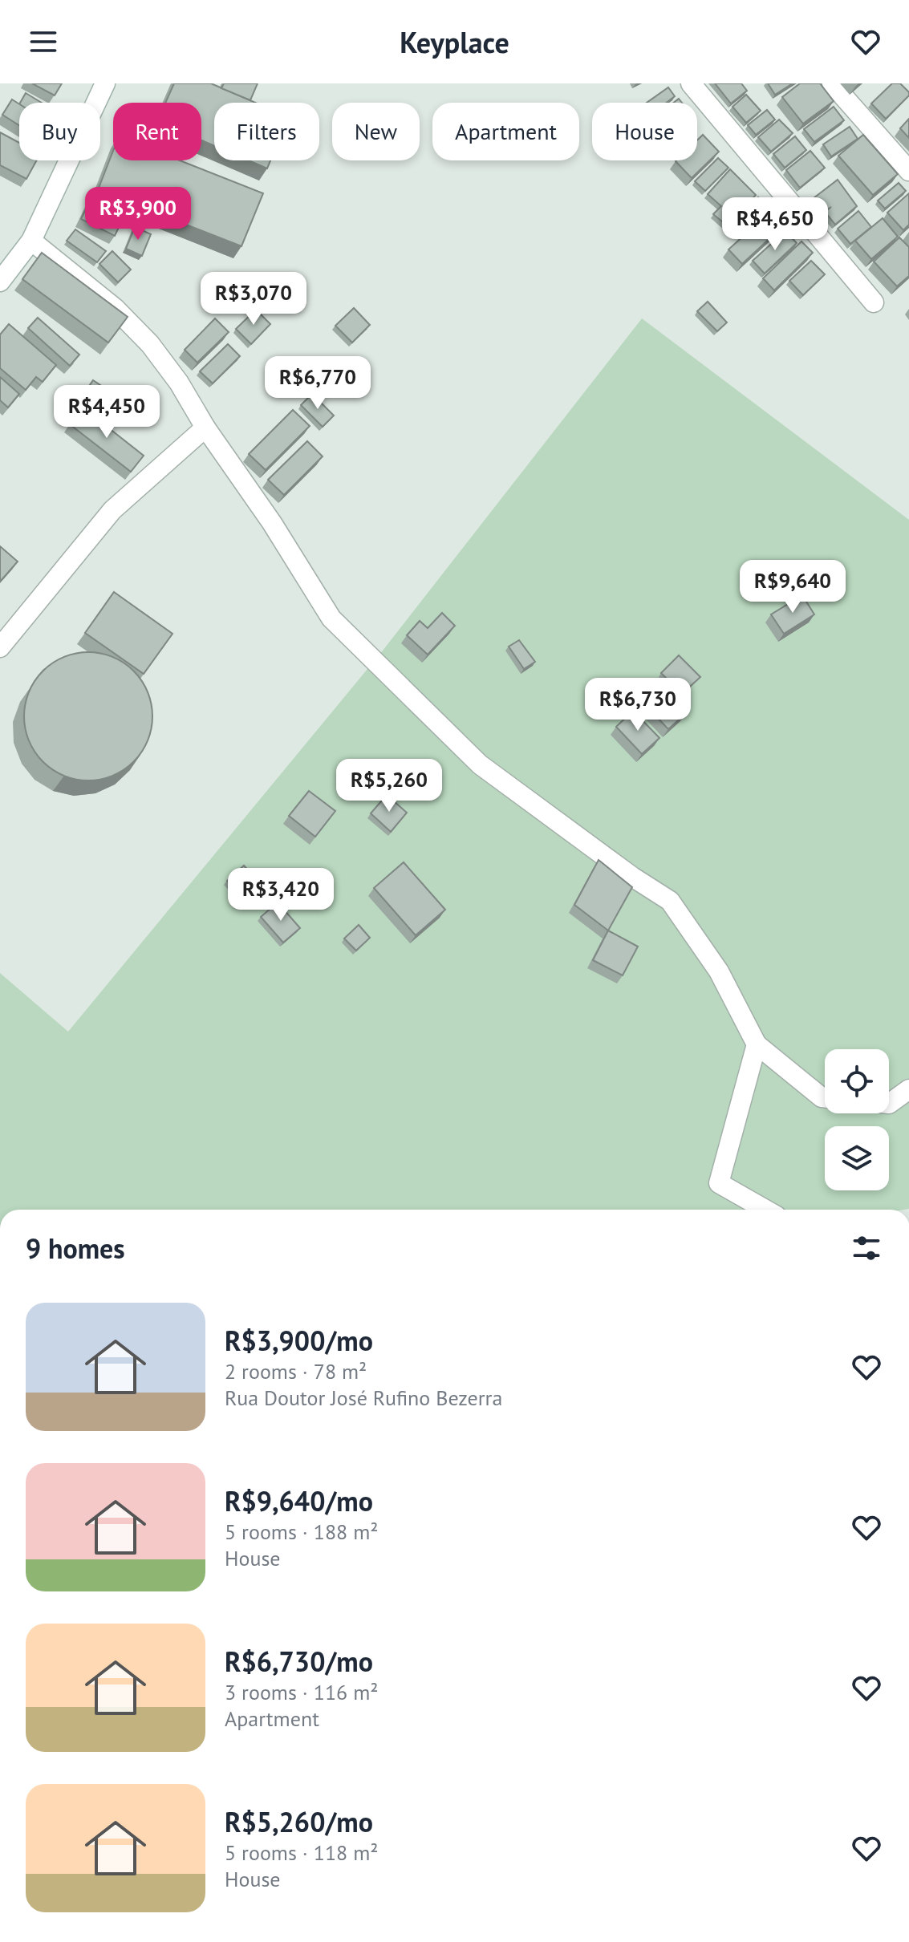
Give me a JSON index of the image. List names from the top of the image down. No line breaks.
{"page":{"header":"Keyplace","chip":["Buy","Rent","Filters","New","Apartment","House"],"price":["R$3,900","R$4,650","R$3,070","R$6,770","R$4,450","R$9,640","R$6,730","R$5,260","R$3,420"],"heading":"9 homes","list":[{"name":"R$3,900/mo","note":"2 rooms · 78 m² · Rua Doutor José Rufino Bezerra"},{"name":"R$9,640/mo","note":"5 rooms · 188 m² · House"},{"name":"R$6,730/mo","note":"3 rooms · 116 m² · Apartment"},{"name":"R$5,260/mo","note":"5 rooms · 118 m² · House"}]}}
